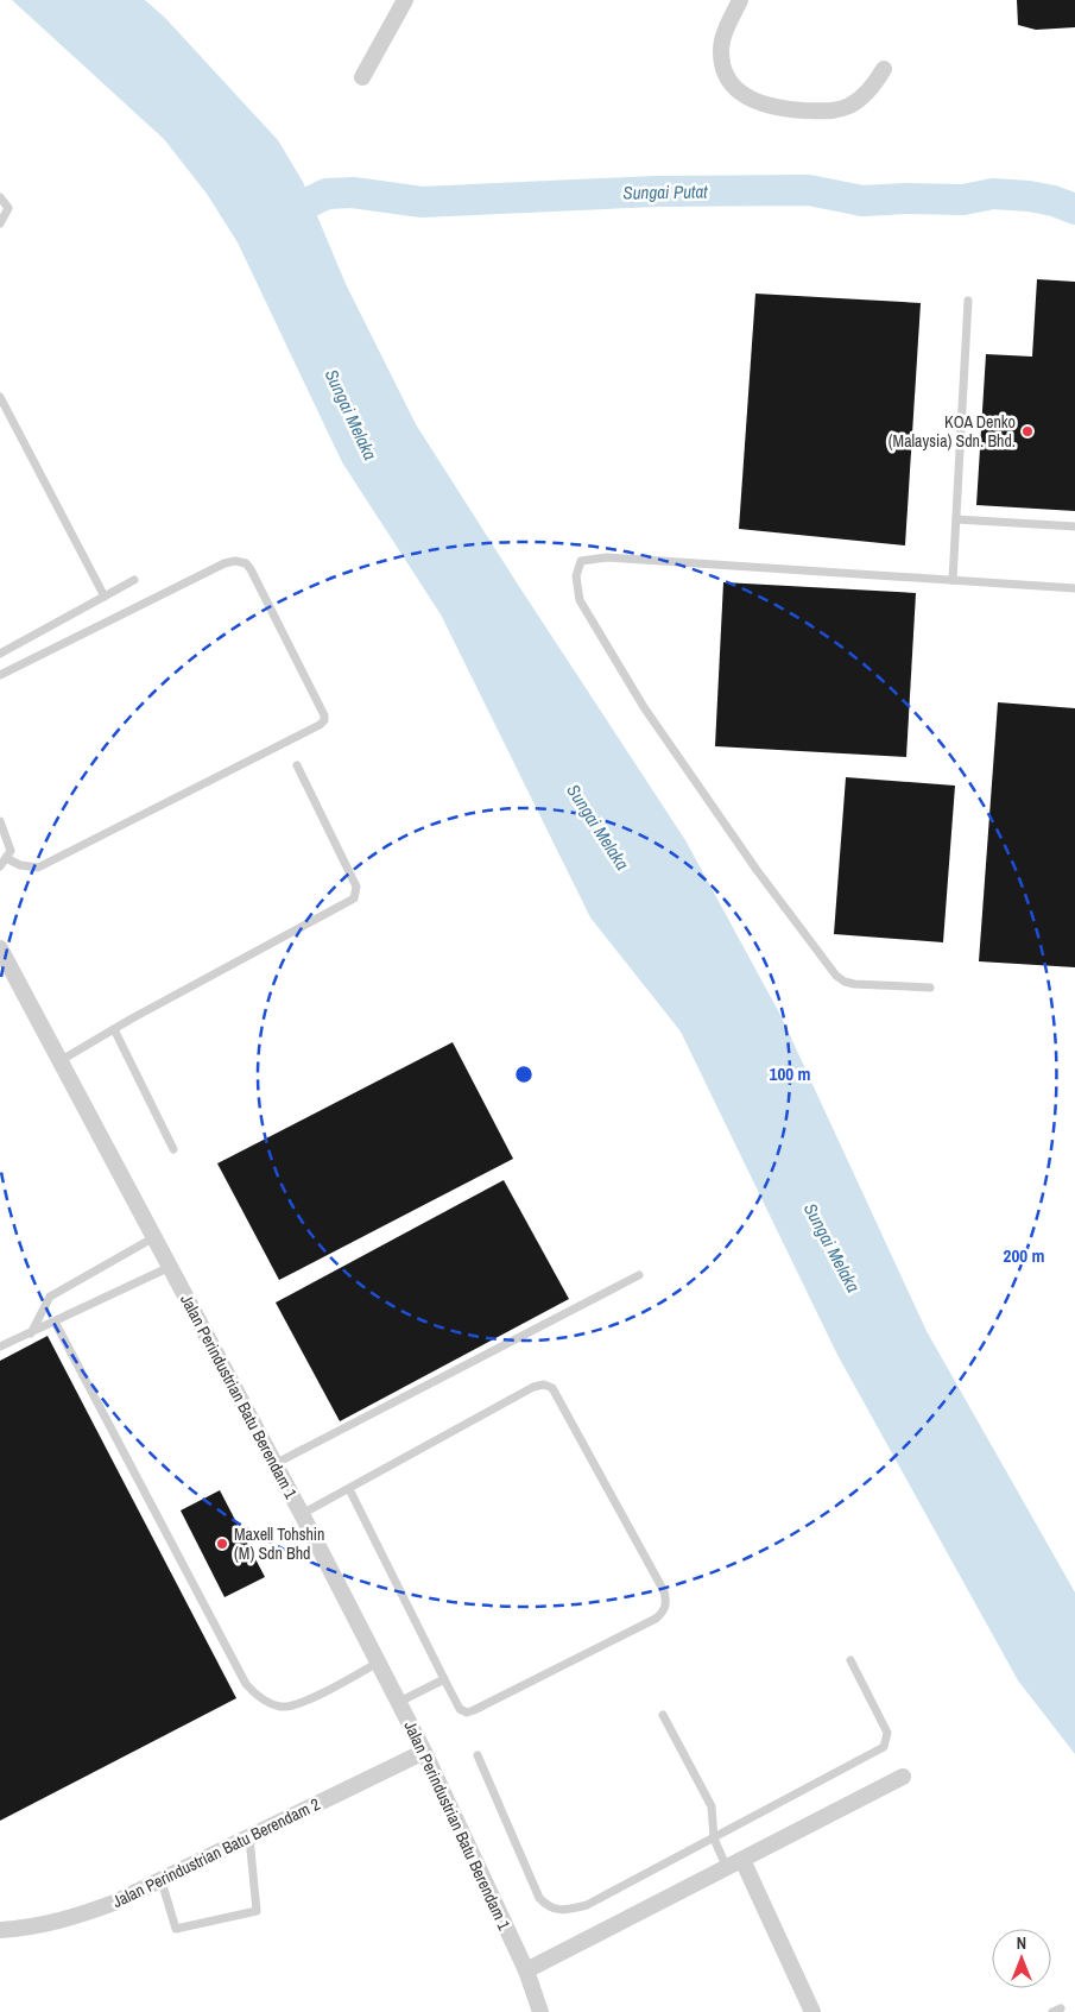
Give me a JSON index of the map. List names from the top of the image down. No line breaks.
{"streets":{"street":["Jalan Perindustrian Batu Berendam 1","Jalan Perindustrian Batu Berendam 2"]},"crossings":[["Jalan Perindustrian Batu Berendam 1","Jalan Perindustrian Batu Berendam 2"]],"water":["Sungai Putat","Sungai Melaka"],"places":["KOA Denko (Malaysia) Sdn. Bhd.","Maxell Tohshin (M) Sdn Bhd"],"north":"top","rings":["100 m","200 m"]}
